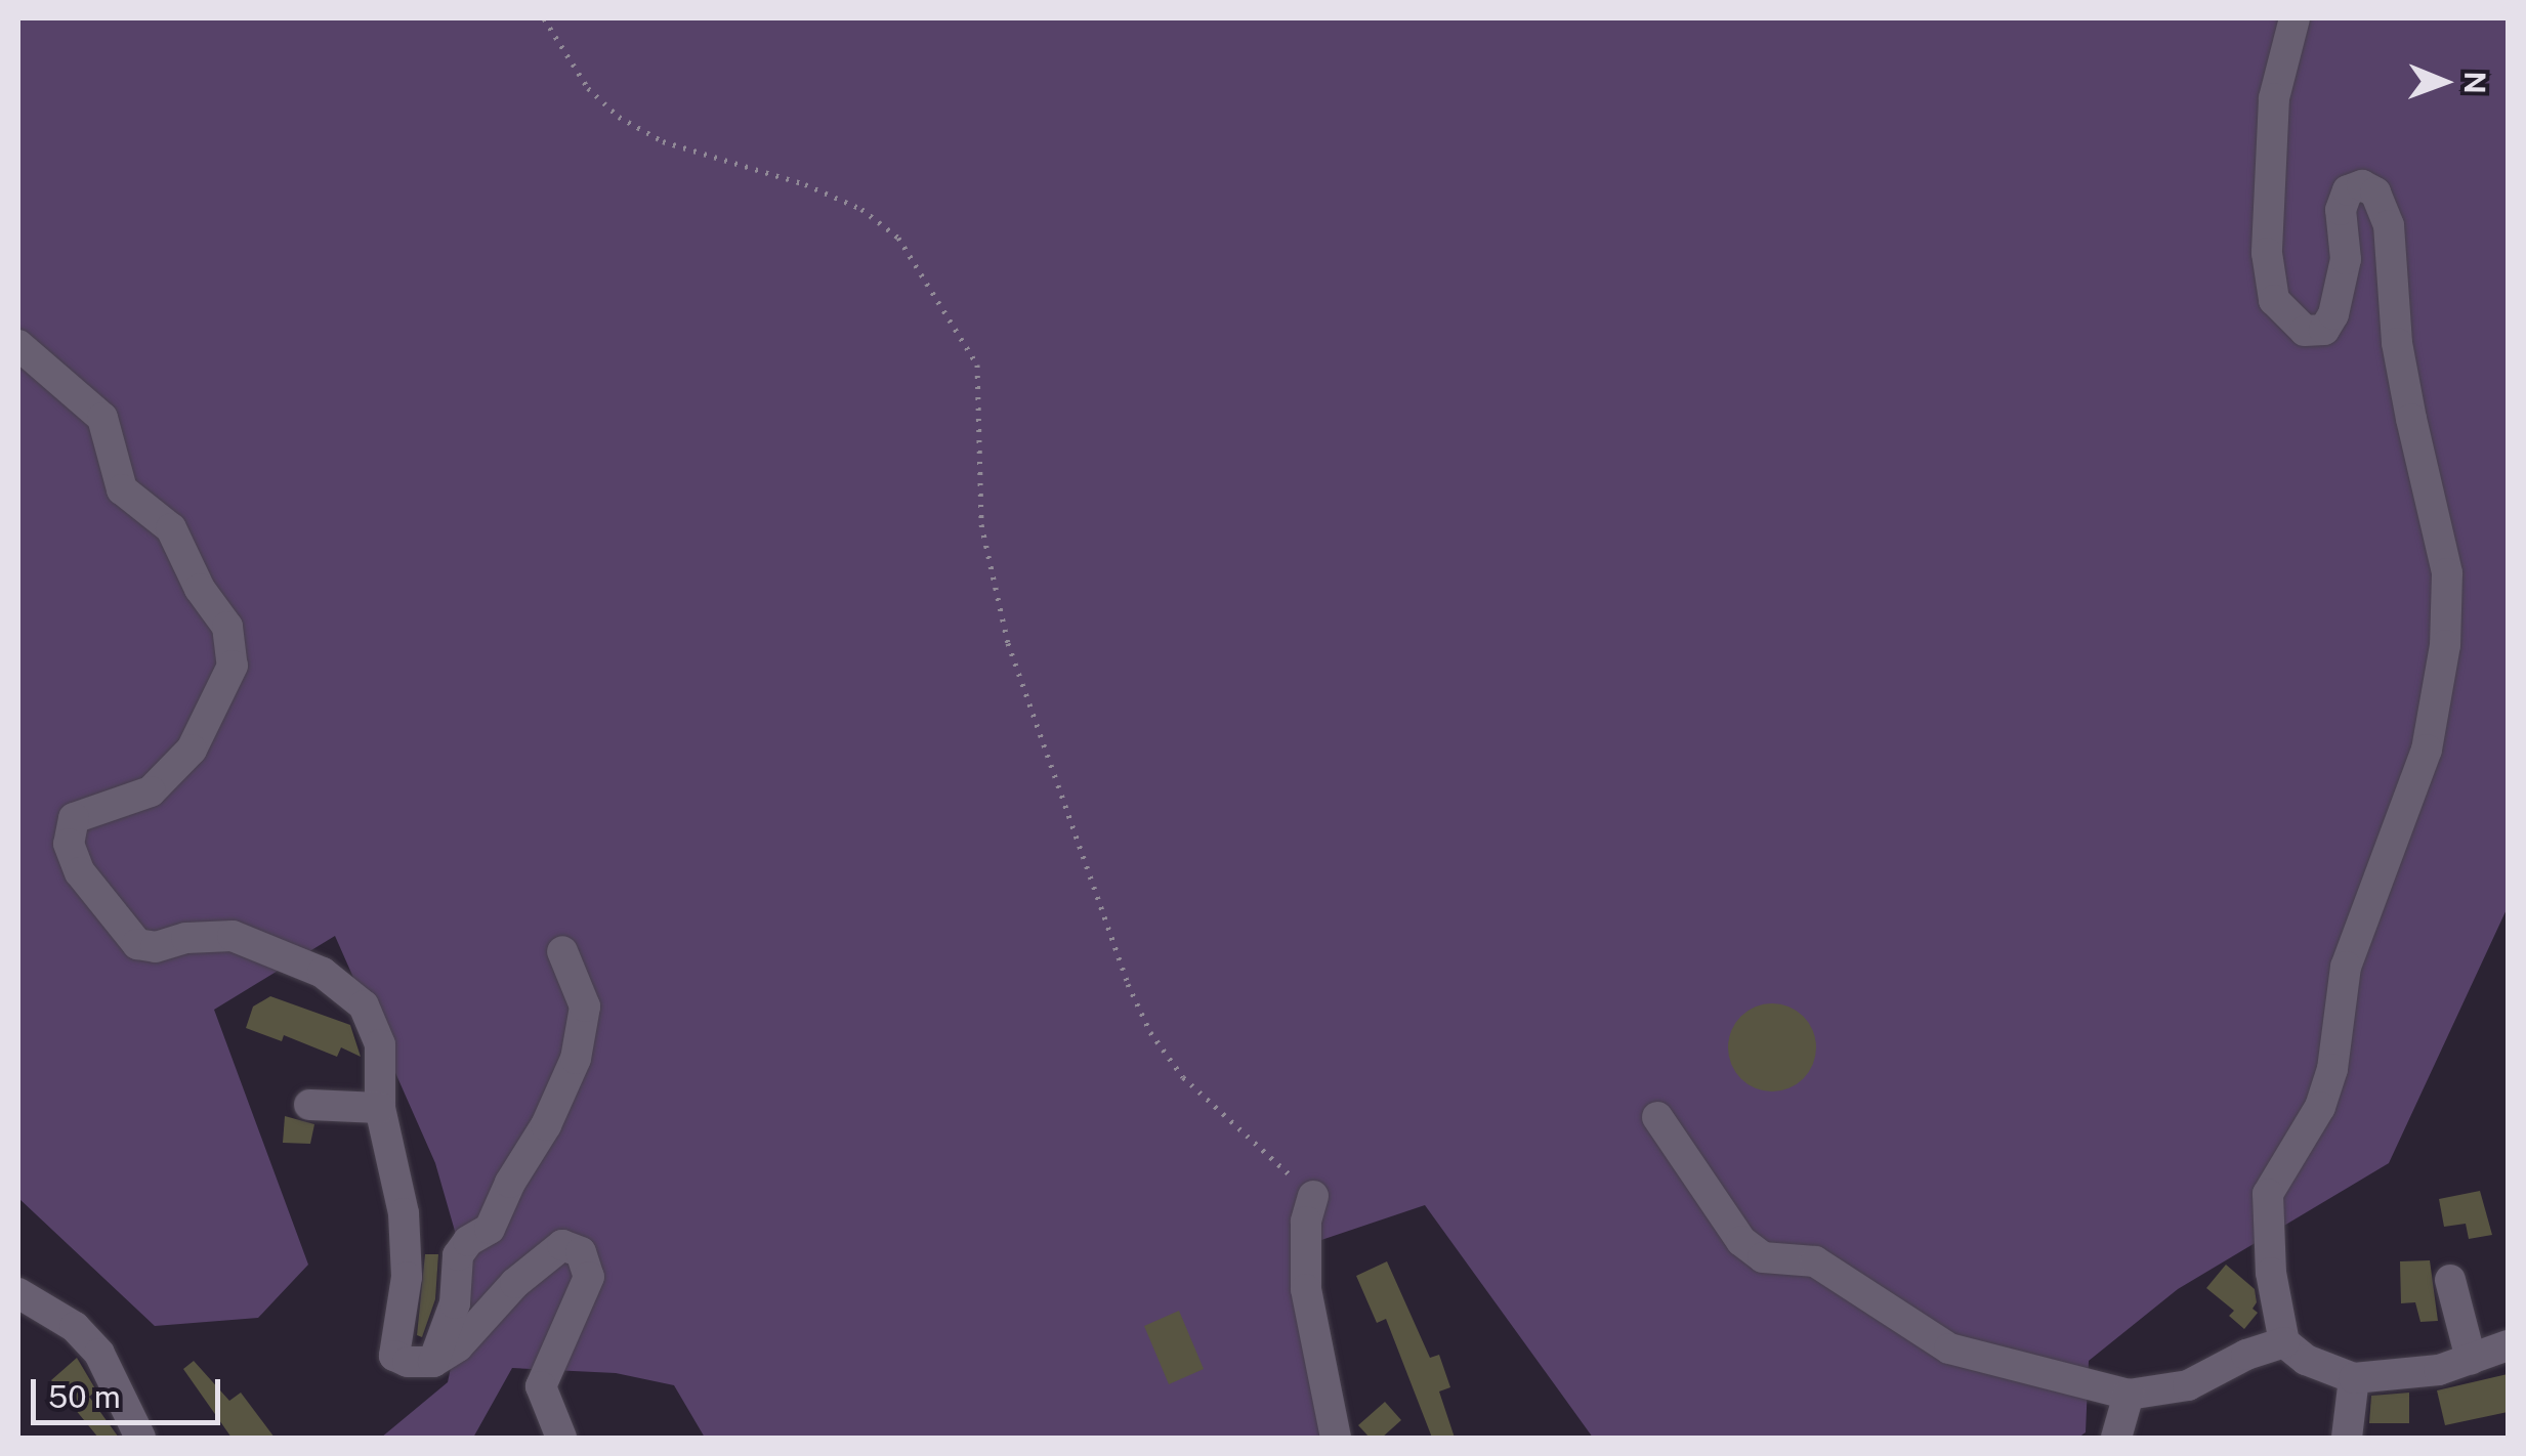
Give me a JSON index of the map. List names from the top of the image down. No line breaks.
{"scale_bar":"50 m","north":"right"}
